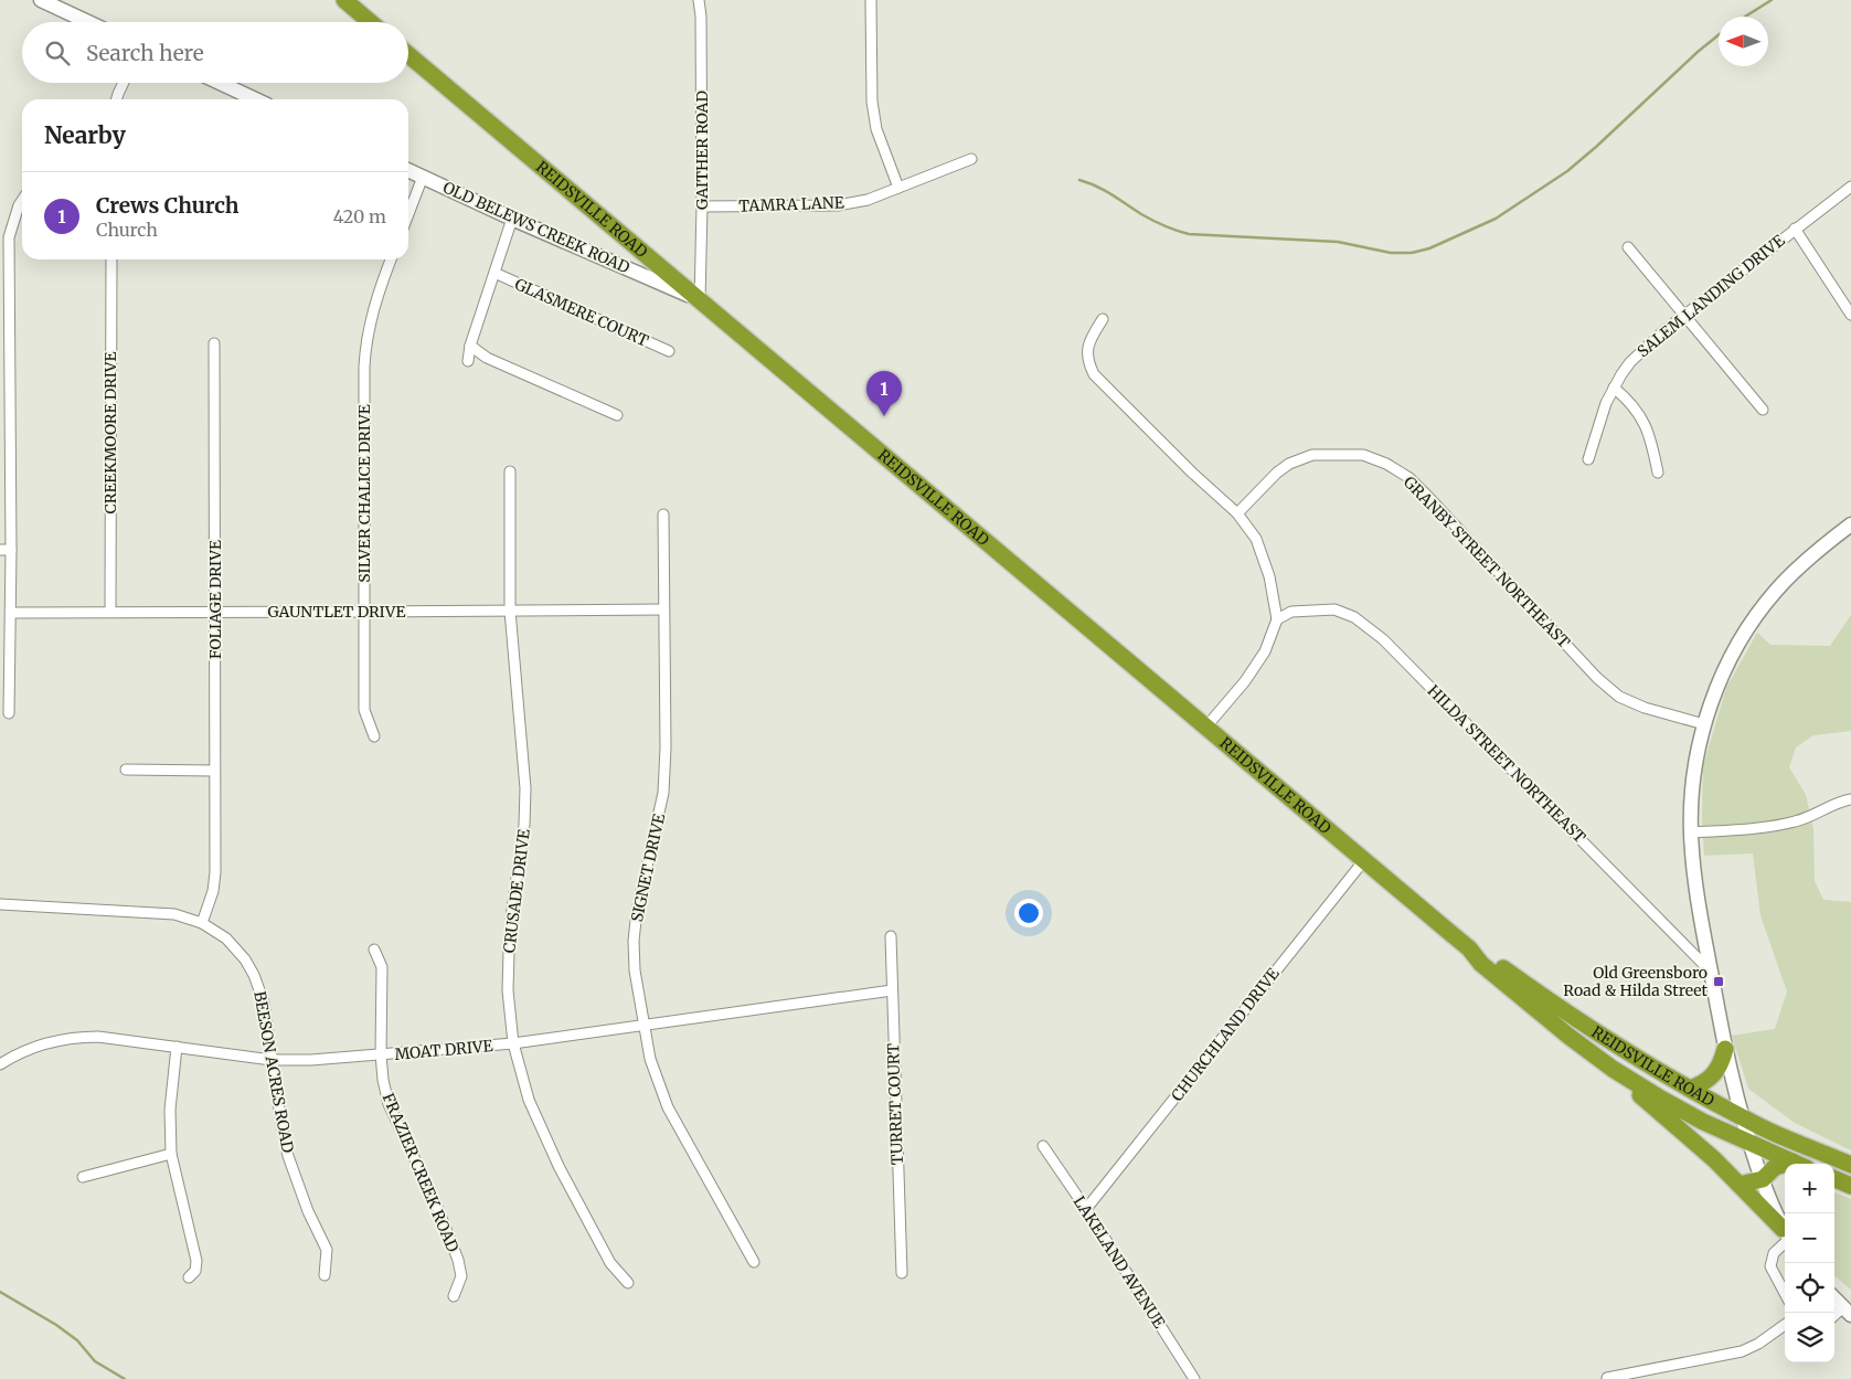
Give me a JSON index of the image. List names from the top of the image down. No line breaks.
{"streets":{"highway":["REIDSVILLE ROAD"],"main road":["OLD BELEWS CREEK ROAD"],"street":["GAITHER ROAD","TAMRA LANE","SALEM LANDING DRIVE","GLASMERE COURT","CREEKMOORE DRIVE","SILVER CHALICE DRIVE","GRANBY STREET NORTHEAST","FOLIAGE DRIVE","GAUNTLET DRIVE","HILDA STREET NORTHEAST","SIGNET DRIVE","CRUSADE DRIVE","CHURCHLAND DRIVE","MOAT DRIVE","BEESON ACRES ROAD","TURRET COURT","FRAZIER CREEK ROAD","LAKELAND AVENUE"]},"crossings":[["GAITHER ROAD","TAMRA LANE"],["GAITHER ROAD","REIDSVILLE ROAD"],["GAITHER ROAD","OLD BELEWS CREEK ROAD"],["REIDSVILLE ROAD","OLD BELEWS CREEK ROAD"],["REIDSVILLE ROAD","CHURCHLAND DRIVE"],["CREEKMOORE DRIVE","GAUNTLET DRIVE"],["SILVER CHALICE DRIVE","GAUNTLET DRIVE"],["FOLIAGE DRIVE","GAUNTLET DRIVE"],["FOLIAGE DRIVE","BEESON ACRES ROAD"],["GAUNTLET DRIVE","SIGNET DRIVE"],["GAUNTLET DRIVE","CRUSADE DRIVE"],["SIGNET DRIVE","MOAT DRIVE"],["CRUSADE DRIVE","MOAT DRIVE"],["CHURCHLAND DRIVE","LAKELAND AVENUE"],["MOAT DRIVE","BEESON ACRES ROAD"],["MOAT DRIVE","TURRET COURT"],["MOAT DRIVE","FRAZIER CREEK ROAD"]],"places":{"transit":["Old Greensboro Road & Hilda Street"]},"north":"left","page":{"search":"Search here","heading":"Nearby","list":[{"mark":"1","name":"Crews Church","note":"Church","value":"420 m"}],"pins":"1","map_buttons":["+","−"]}}
